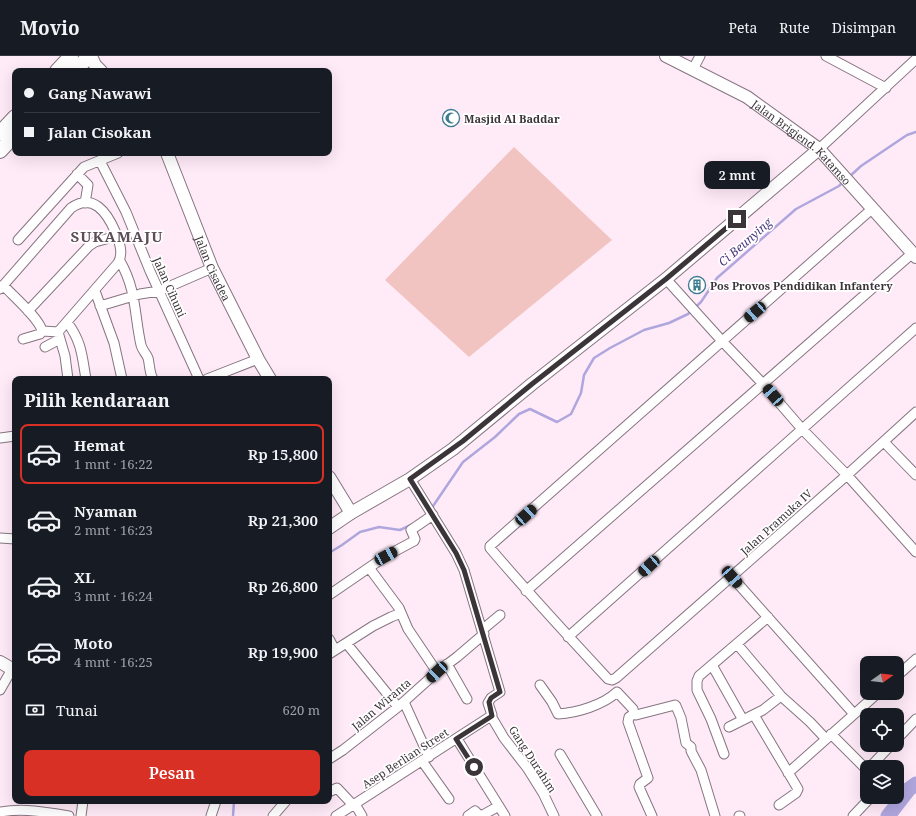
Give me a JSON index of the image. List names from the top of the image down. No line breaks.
{"streets":{"street":["Jalan Brigjend. Katamso","Jalan Cisadea","Jalan Cihuni","Jalan Pramuka IV","Jalan Wiranta","Asep Berlian Street","Gang Durahim"]},"crossings":[["Asep Berlian Street","Gang Durahim"]],"districts":["SUKAMAJU"],"water":["Ci Beunying"],"places":{"mosque":["Masjid Al Baddar"],"building":["Pos Provos Pendidikan Infantery"]},"north":"right","page":{"header":"Movio","nav":["Peta","Rute","Disimpan"],"banner":["Gang Nawawi","Jalan Cisokan"],"bubble":"2 mnt","heading":"Pilih kendaraan","list":[{"name":"Hemat","note":"1 mnt · 16:22","value":"Rp 15,800"},{"name":"Nyaman","note":"2 mnt · 16:23","value":"Rp 21,300"},{"name":"XL","note":"3 mnt · 16:24","value":"Rp 26,800"},{"name":"Moto","note":"4 mnt · 16:25","value":"Rp 19,900"}],"pay":["Tunai","620 m"],"buttons":"Pesan"}}
